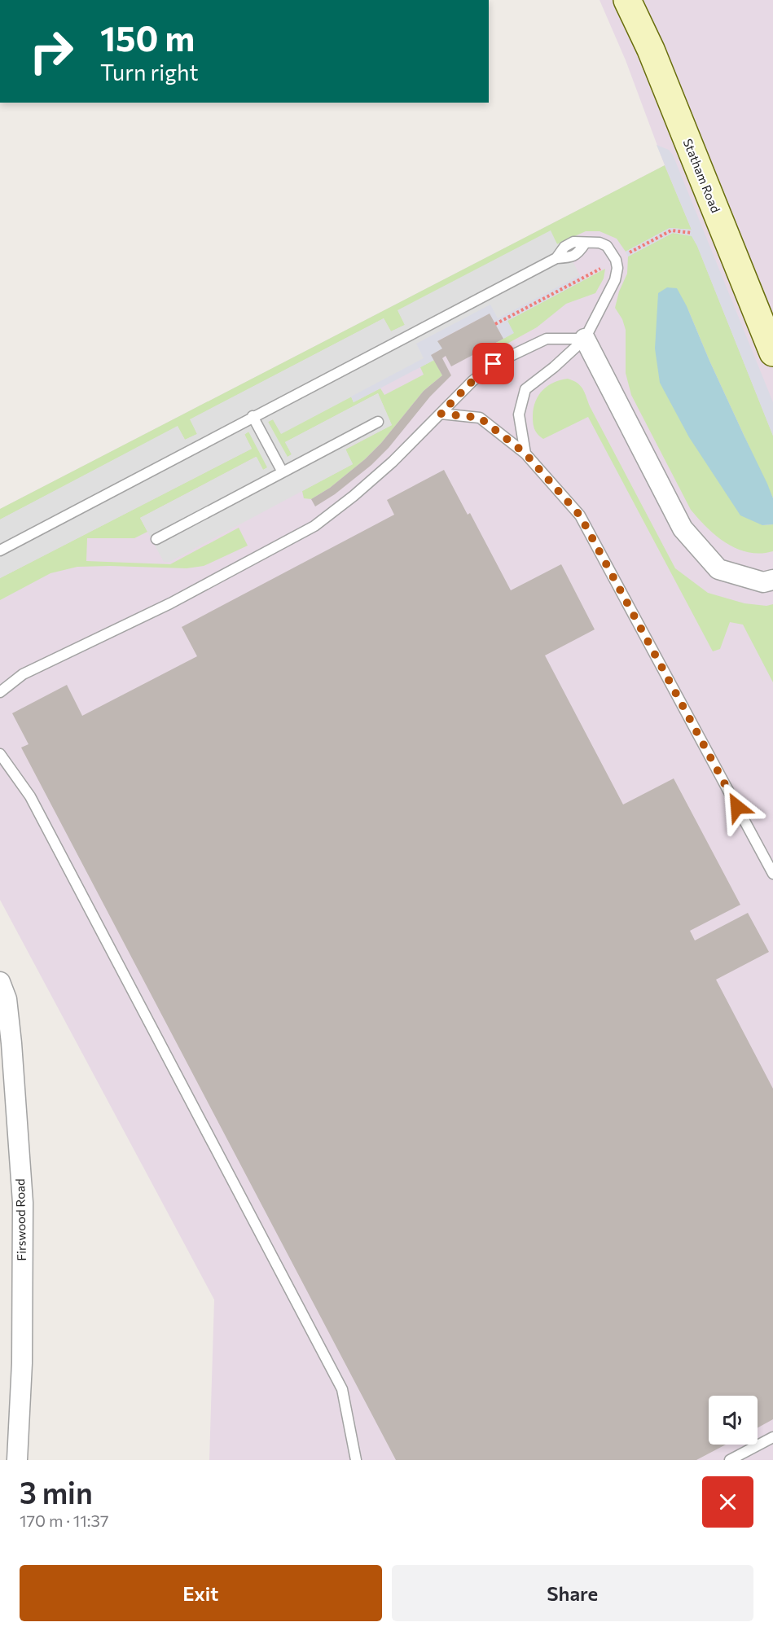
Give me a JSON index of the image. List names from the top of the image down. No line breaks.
{"streets":{"street":["Statham Road","Firswood Road"]},"page":{"turn":["150 m","Turn right"],"heading":["3 min","170 m · 11:37"],"buttons":["Exit","Share"]}}
